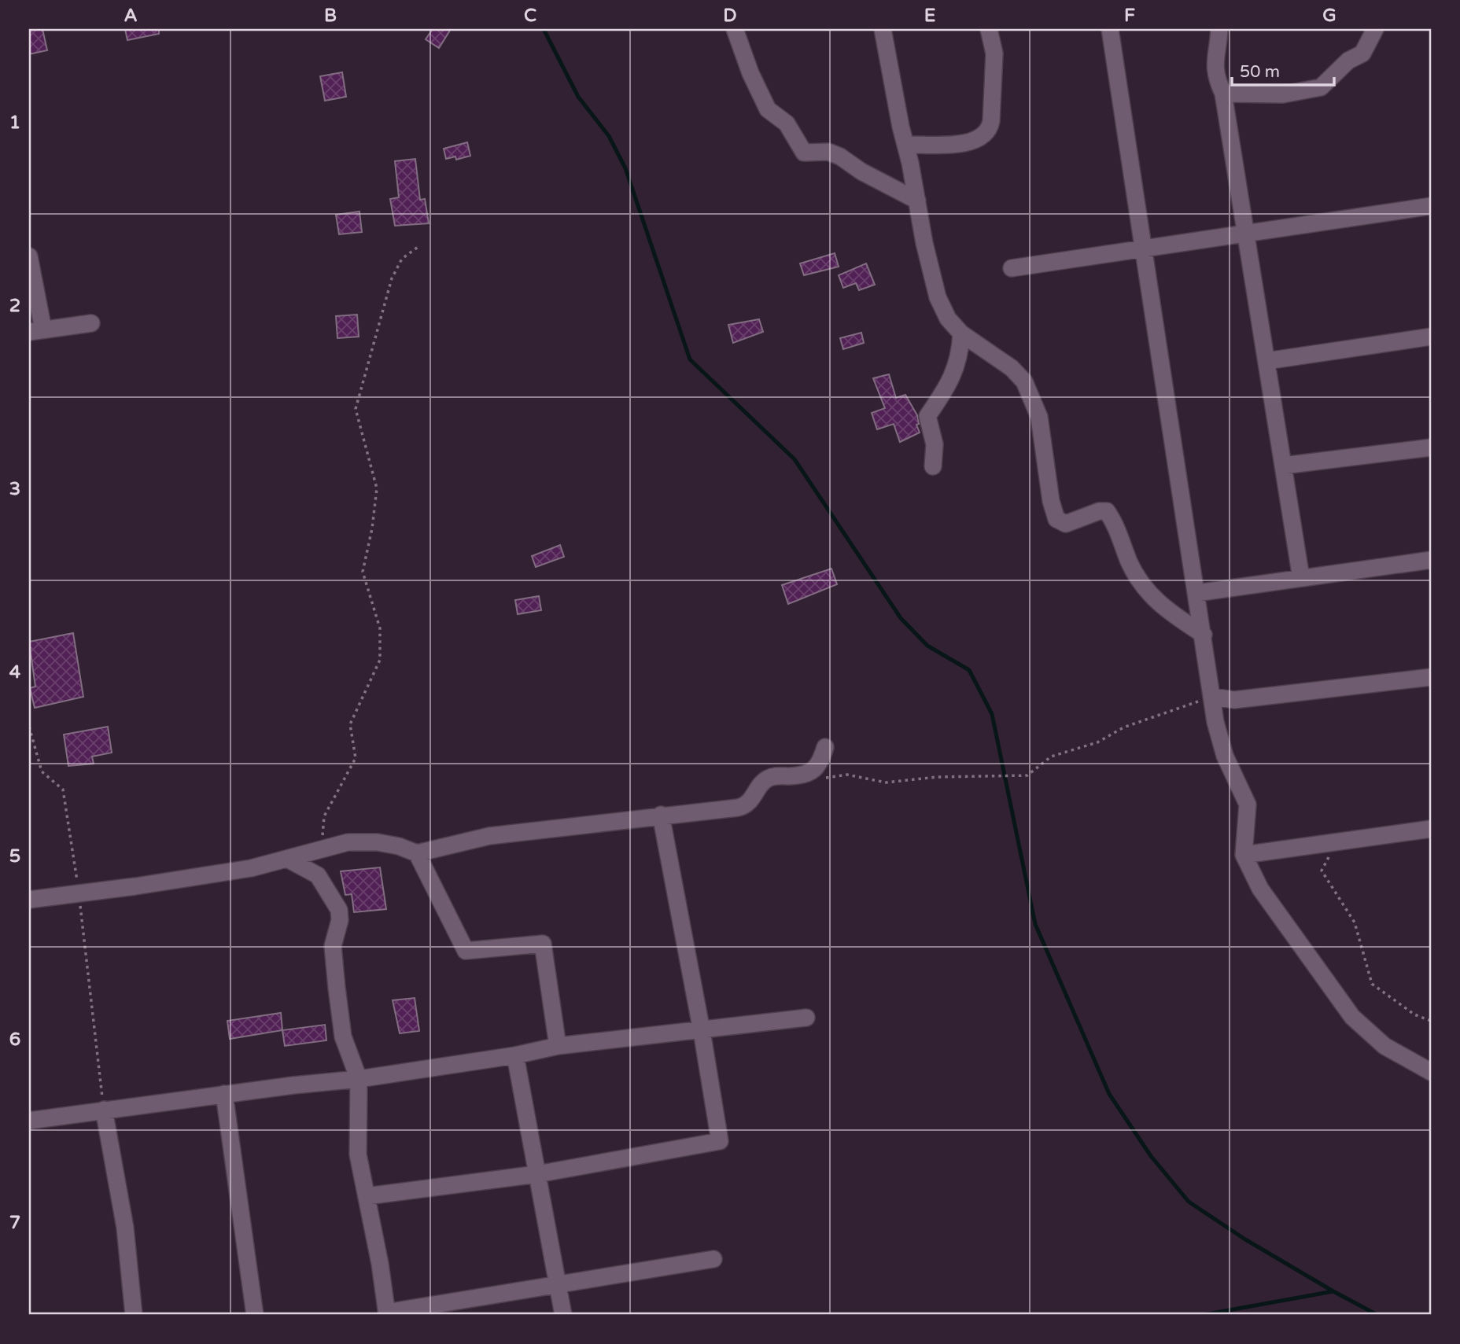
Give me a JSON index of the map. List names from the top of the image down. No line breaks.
{"scale_bar":"50 m","grid":{"columns":["A","B","C","D","E","F","G"],"rows":["1","2","3","4","5","6","7"]}}
